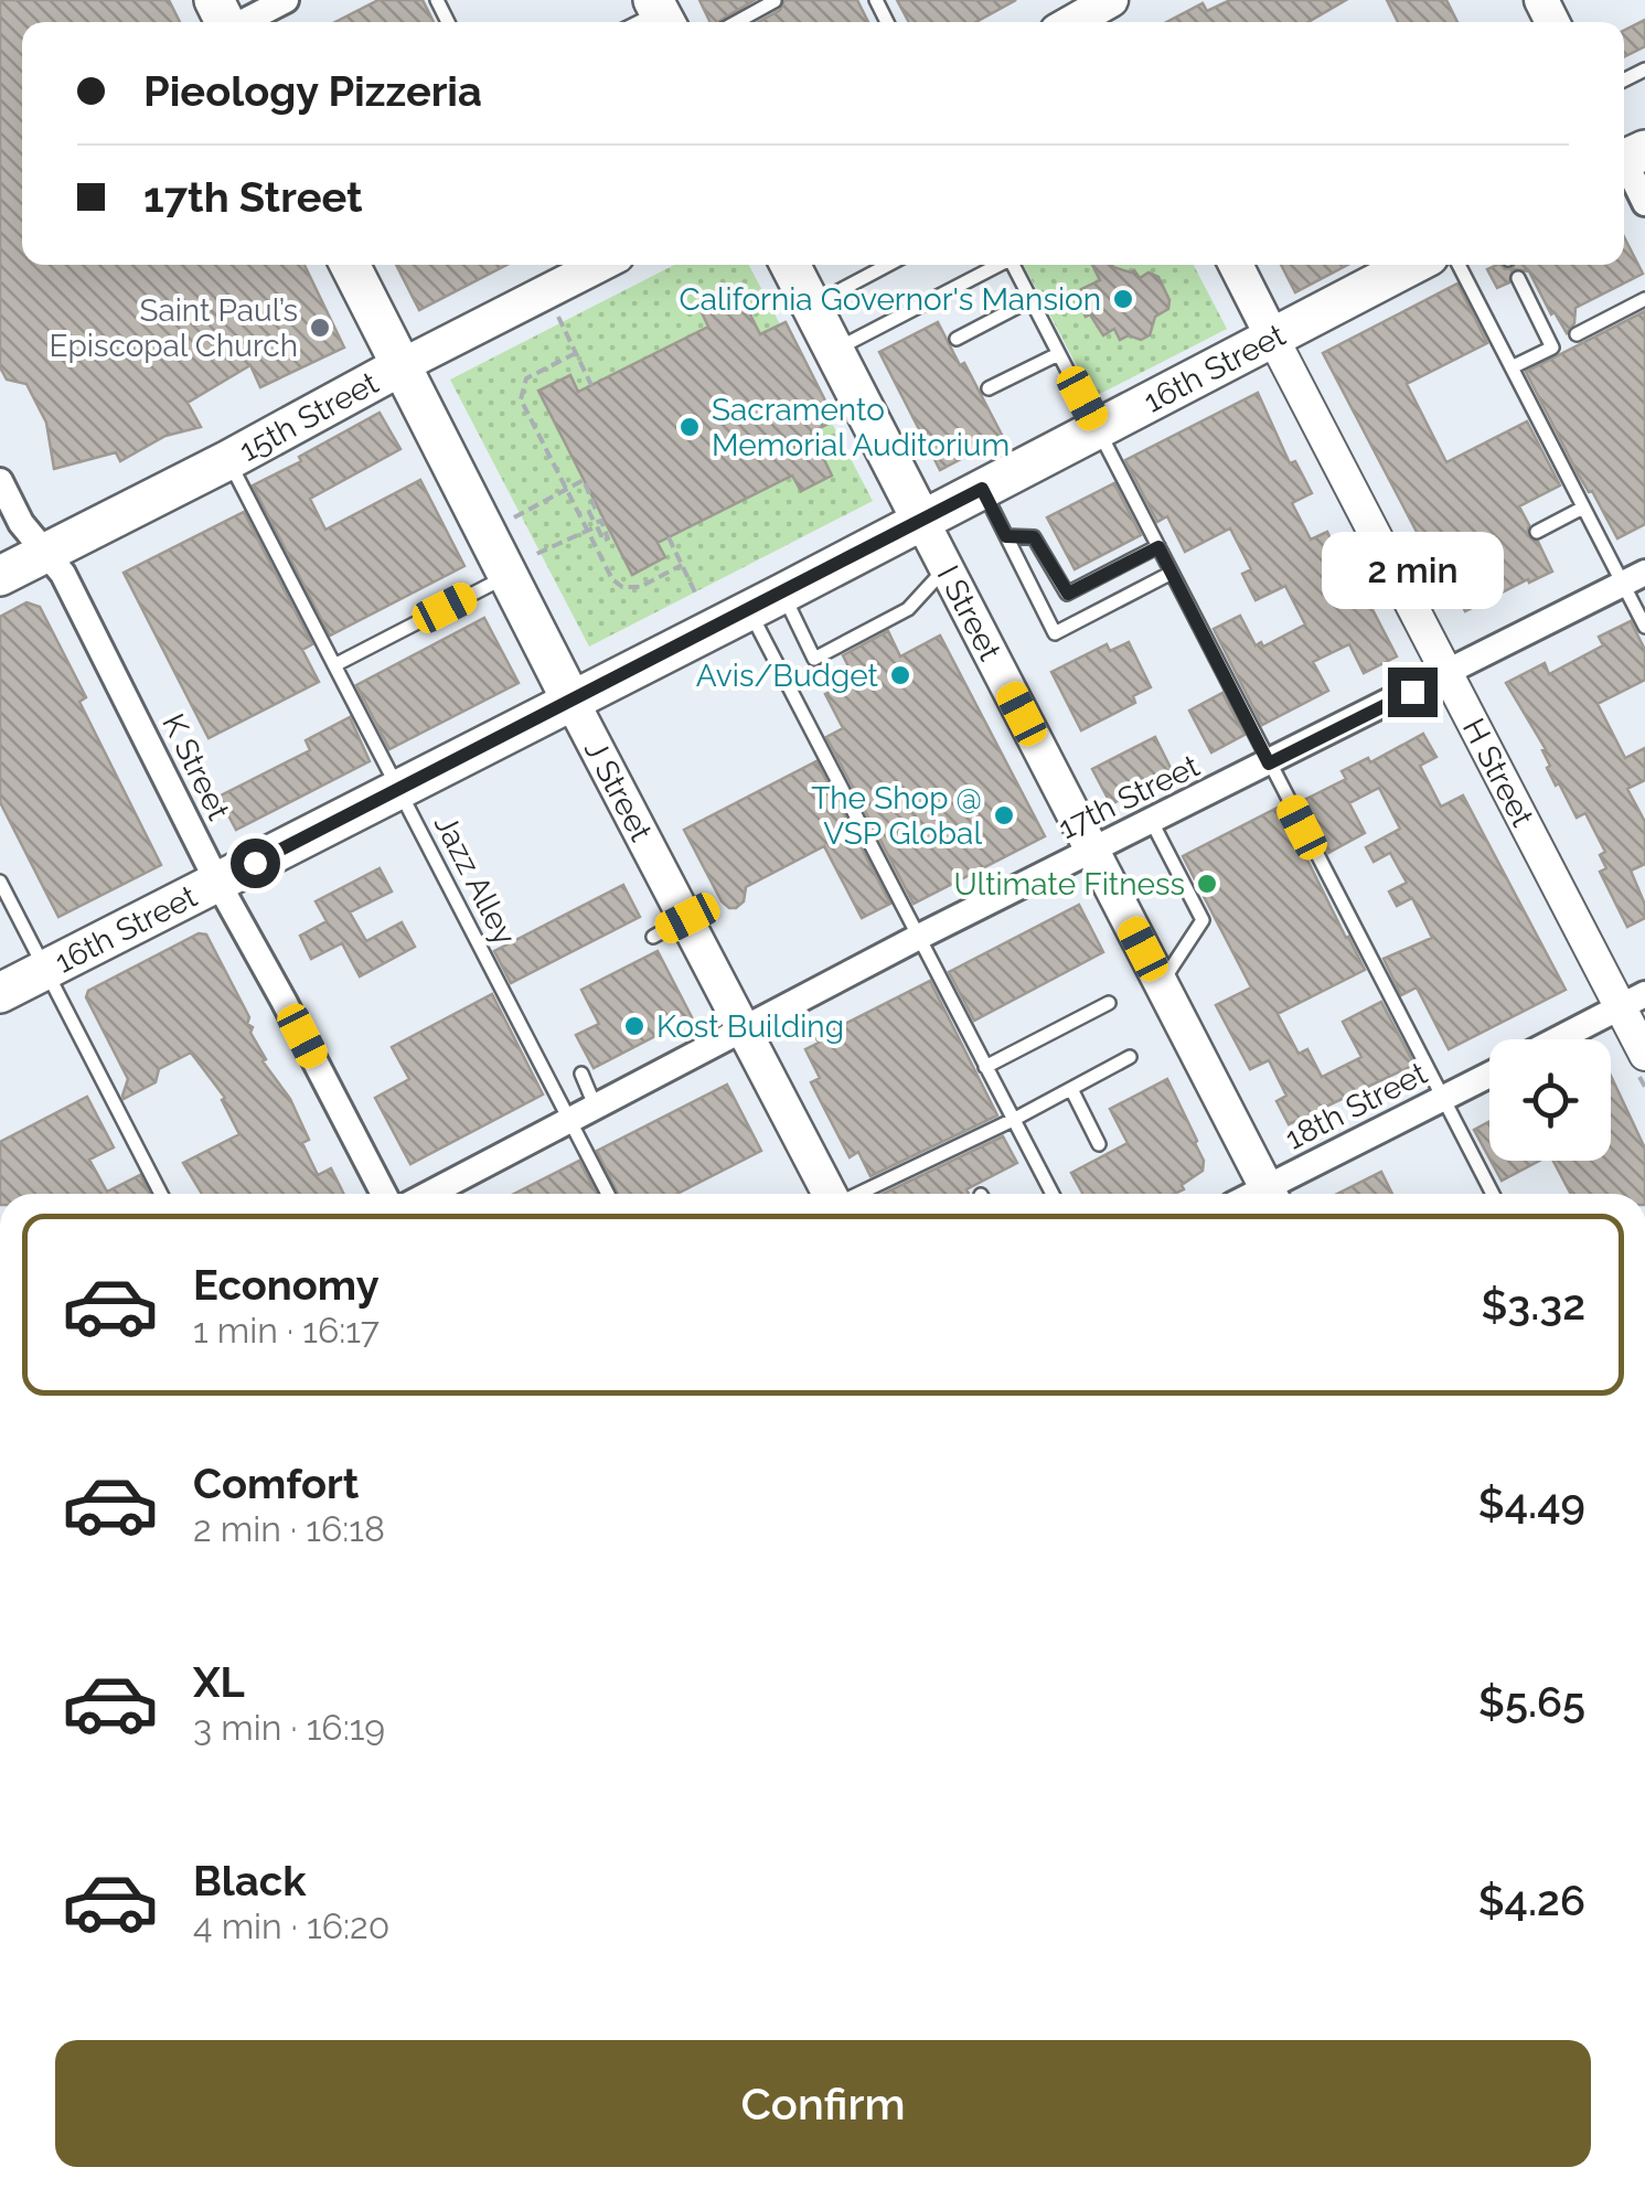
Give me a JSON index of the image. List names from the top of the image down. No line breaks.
{"streets":{"main road":["16th Street","15th Street","I Street","H Street","J Street"],"street":["K Street","17th Street","18th Street"],"lane":["Jazz Alley"]},"crossings":[["16th Street","I Street"],["16th Street","K Street"],["16th Street","H Street"],["16th Street","J Street"],["16th Street","Jazz Alley"],["15th Street","K Street"],["15th Street","J Street"],["15th Street","Jazz Alley"],["I Street","17th Street"],["H Street","17th Street"],["J Street","17th Street"],["17th Street","Jazz Alley"]],"places":["California Governor's Mansion","Saint Paul’s Episcopal Church","Sacramento Memorial Auditorium","Avis/Budget","The Shop @ VSP Global","Ultimate Fitness","Kost Building"],"page":{"banner":["Pieology Pizzeria","17th Street"],"bubble":"2 min","list":[{"name":"Economy","note":"1 min · 16:17","value":"$3.32"},{"name":"Comfort","note":"2 min · 16:18","value":"$4.49"},{"name":"XL","note":"3 min · 16:19","value":"$5.65"},{"name":"Black","note":"4 min · 16:20","value":"$4.26"}],"buttons":"Confirm"}}
